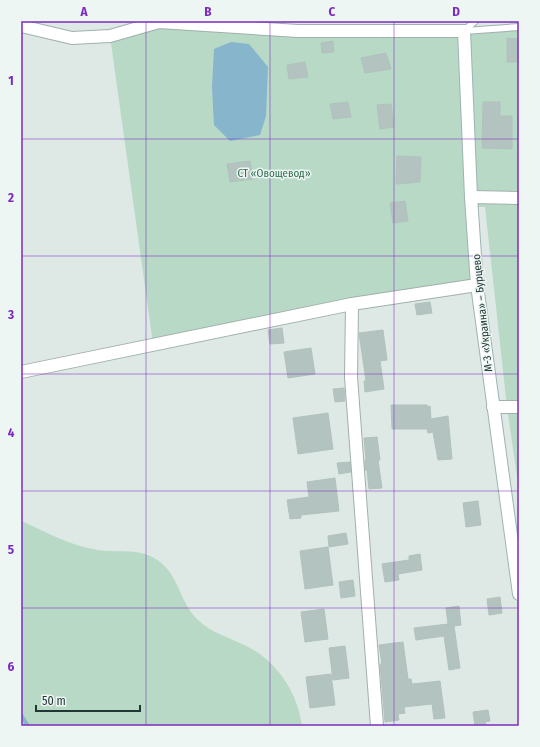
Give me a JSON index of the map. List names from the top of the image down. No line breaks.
{"streets":{"street":["М-3 «Украина» – Бурцево"]},"parks":["СТ «Овощевод»"],"scale_bar":"50 m","grid":{"columns":["A","B","C","D"],"rows":["1","2","3","4","5","6"]}}
